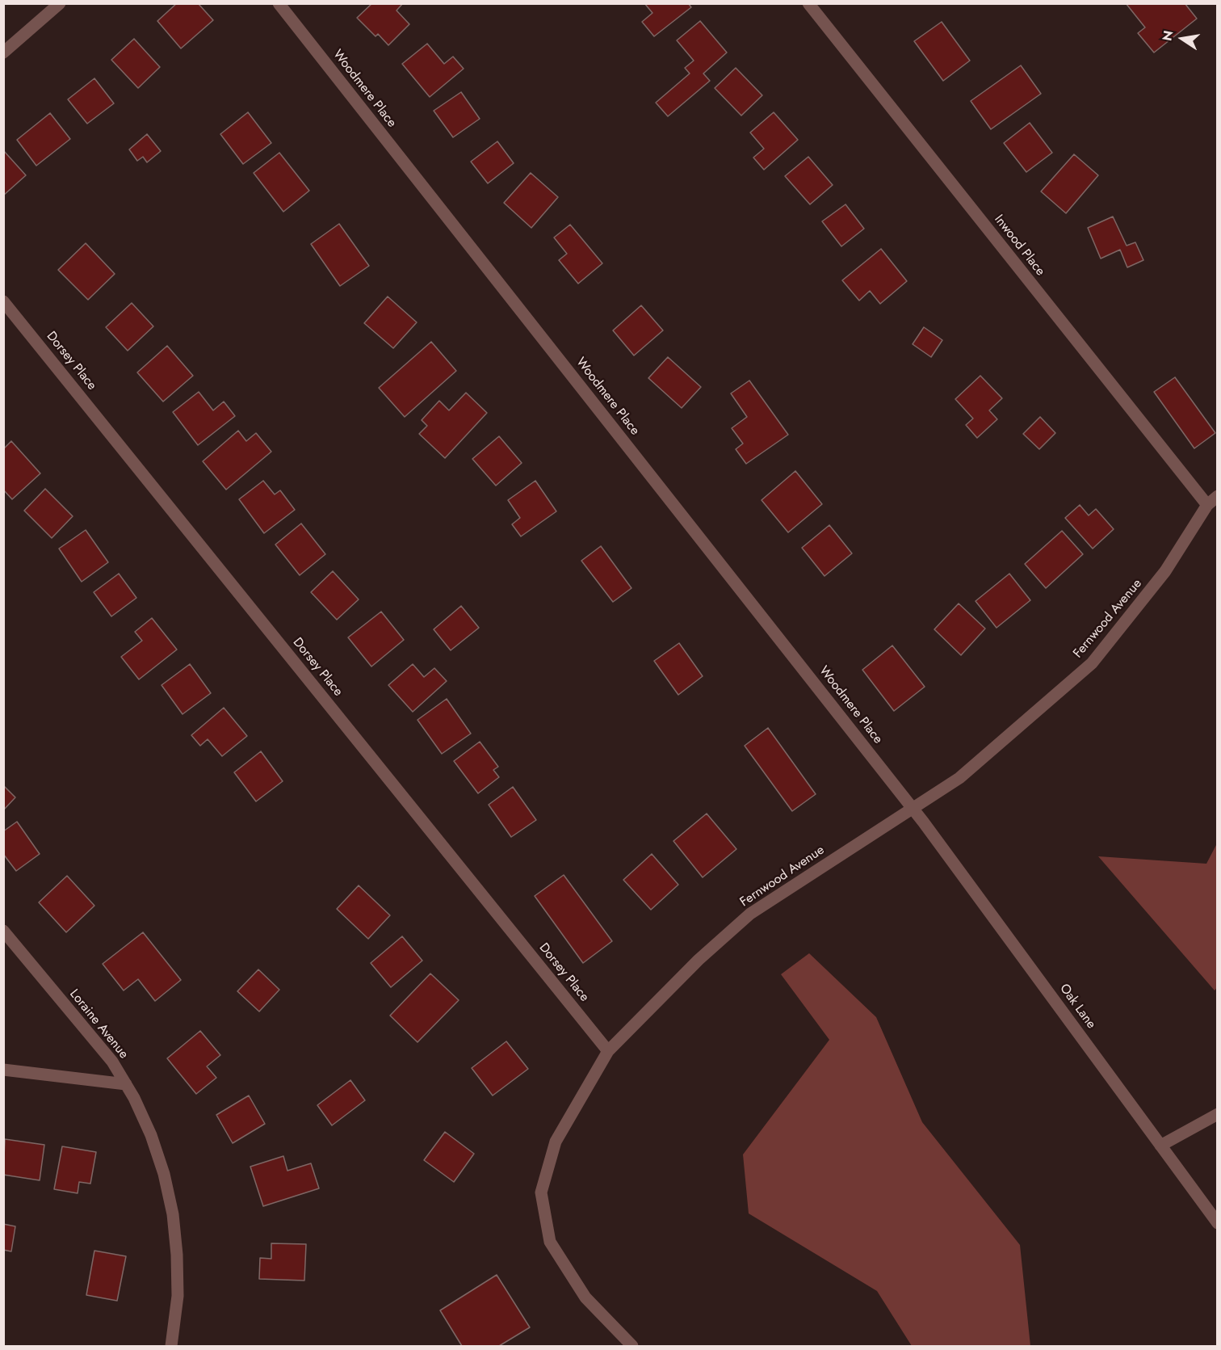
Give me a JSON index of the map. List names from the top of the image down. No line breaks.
{"streets":{"street":["Woodmere Place","Inwood Place","Dorsey Place","Fernwood Avenue","Oak Lane","Loraine Avenue"]},"crossings":[["Woodmere Place","Fernwood Avenue"],["Woodmere Place","Oak Lane"],["Inwood Place","Fernwood Avenue"],["Dorsey Place","Fernwood Avenue"],["Fernwood Avenue","Oak Lane"]],"north":"left"}
